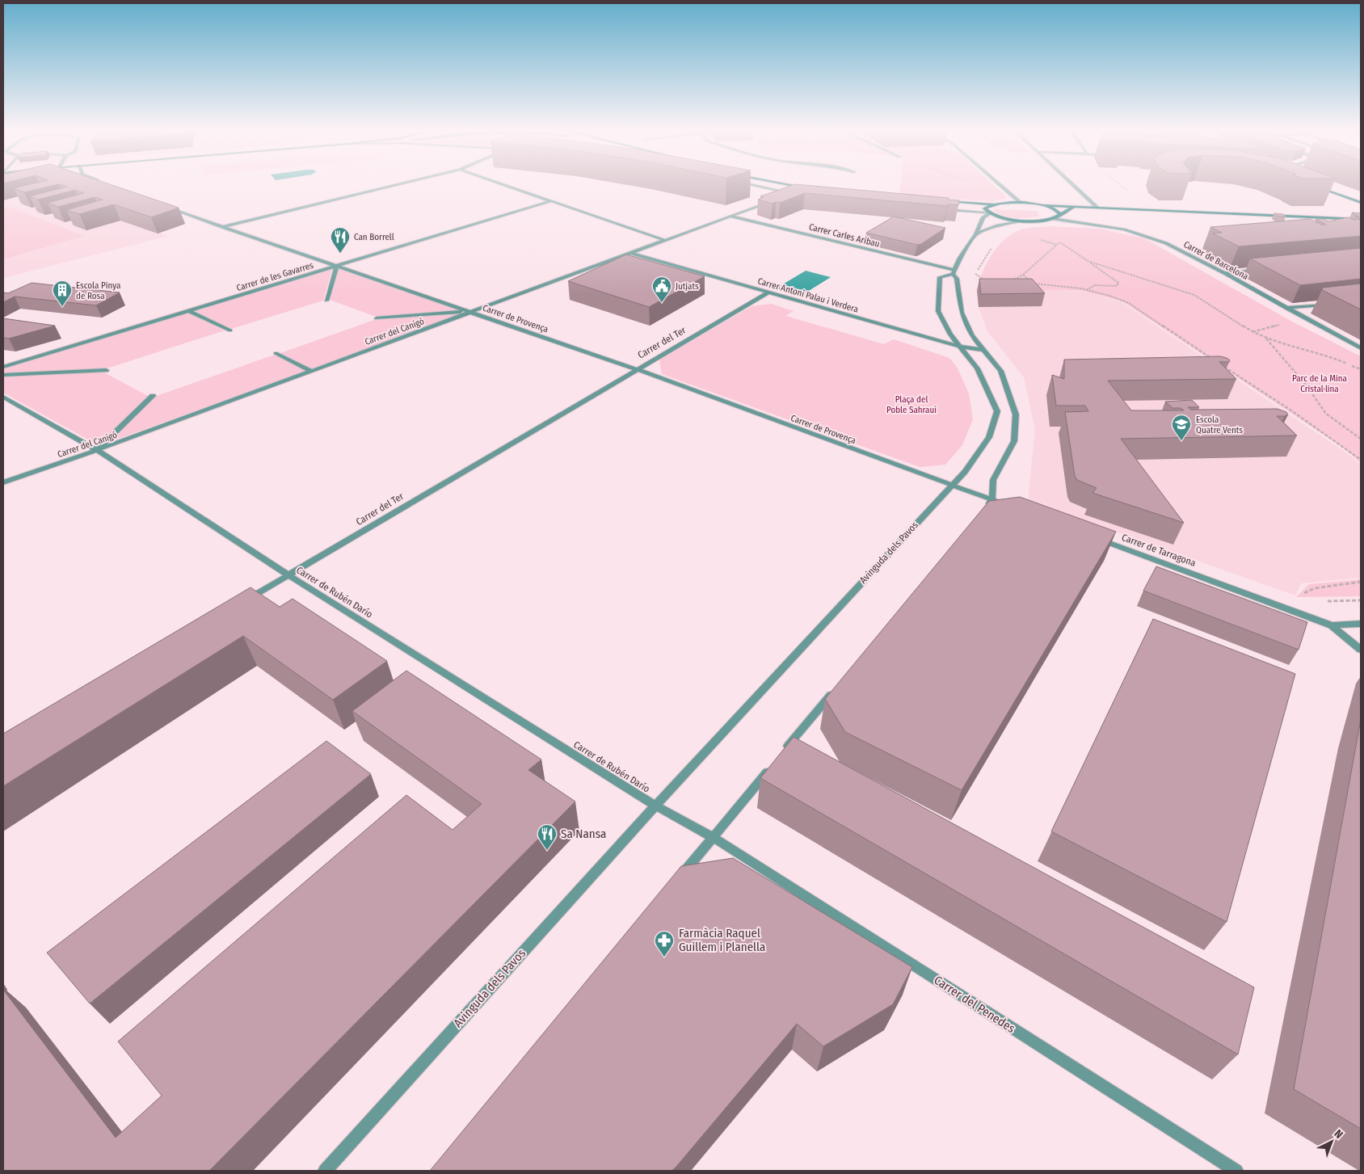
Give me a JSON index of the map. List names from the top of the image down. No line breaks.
{"streets":{"street":["Carrer Carles Aribau","Carrer de Barcelona","Carrer de les Gavarres","Carrer Antoni Palau i Verdera","Carrer de Provença","Carrer del Canigó","Carrer del Ter","Carrer de Tarragona","Avinguda dels Pavos","Carrer de Rubén Darío","Carrer del Penedes"]},"crossings":[["Carrer Carles Aribau","Carrer del Canigó"],["Carrer Carles Aribau","Avinguda dels Pavos"],["Carrer de les Gavarres","Carrer de Provença"],["Carrer Antoni Palau i Verdera","Carrer del Canigó"],["Carrer Antoni Palau i Verdera","Carrer del Ter"],["Carrer Antoni Palau i Verdera","Avinguda dels Pavos"],["Carrer de Provença","Carrer del Canigó"],["Carrer de Provença","Carrer del Ter"],["Carrer de Provença","Avinguda dels Pavos"],["Carrer del Canigó","Carrer de Rubén Darío"],["Carrer del Ter","Carrer de Rubén Darío"],["Avinguda dels Pavos","Carrer de Rubén Darío"]],"parks":["Parc de la Mina Cristal·lina","Plaça del Poble Sahrauí"],"places":{"restaurant":["Can Borrell","Sa Nansa"],"public building":["Jutjats"],"building":["Escola Pinya de Rosa"],"school or university":["Escola Quatre Vents"],"pharmacy":["Farmàcia Raquel Guillem i Planella"]},"north":"top right"}
